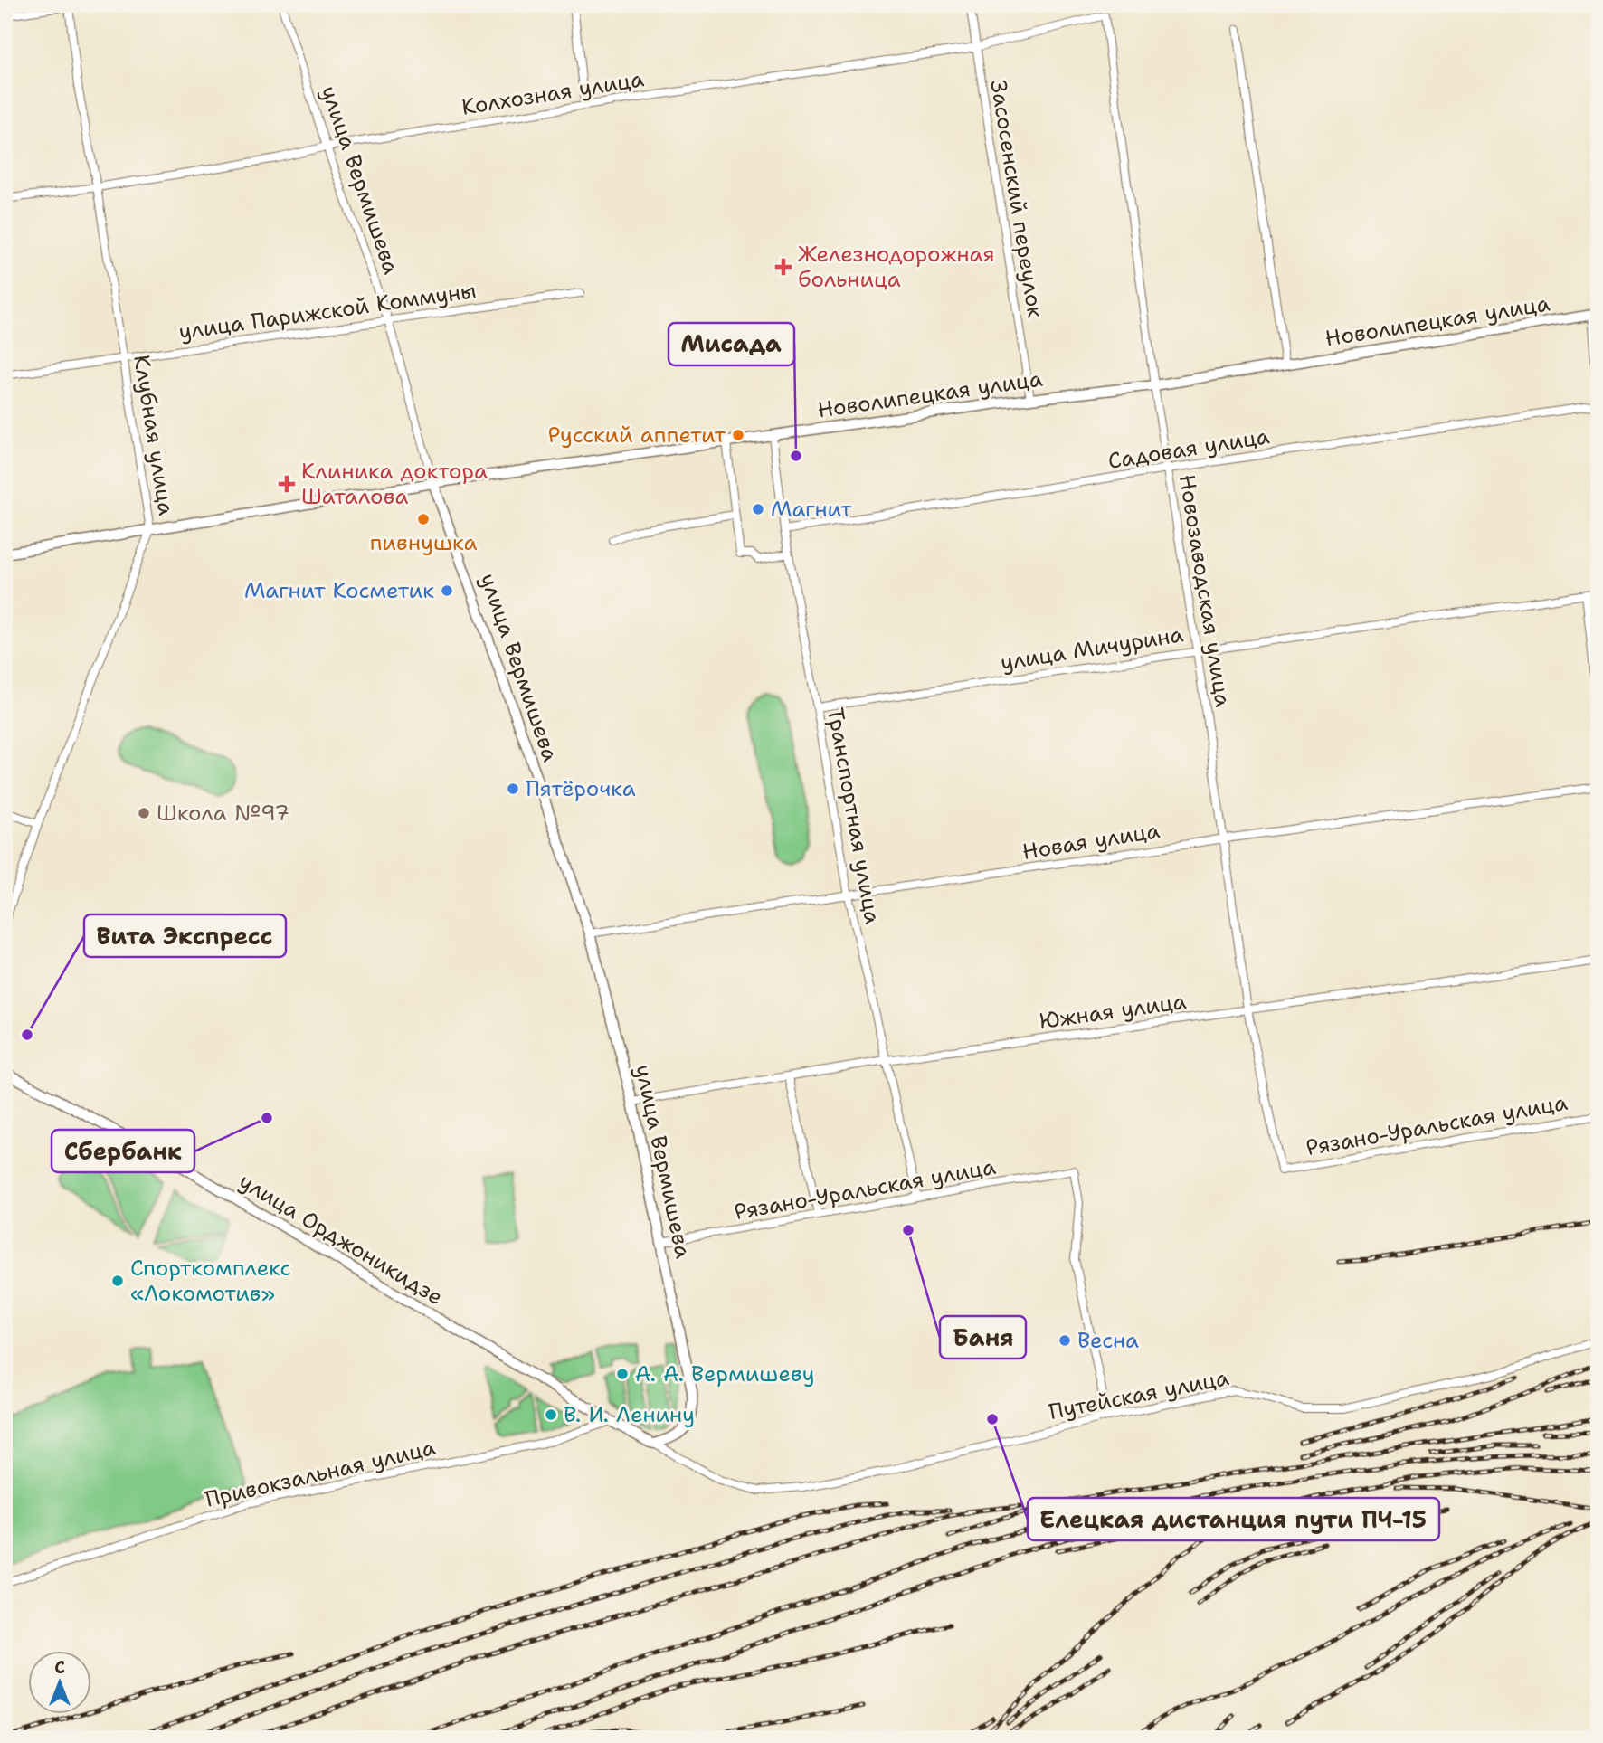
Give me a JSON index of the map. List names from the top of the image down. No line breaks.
{"streets":{"street":["Колхозная улица","улица Вермишева","Засосенский переулок","улица Парижской Коммуны","Новолипецкая улица","Клубная улица","Садовая улица","Новозаводская улица","улица Мичурина","Транспортная улица","Новая улица","Южная улица","Рязано-Уральская улица","улица Орджоникидзе","Путейская улица","Привокзальная улица"]},"crossings":[["Колхозная улица","улица Вермишева"],["Колхозная улица","Засосенский переулок"],["Колхозная улица","Клубная улица"],["Колхозная улица","Новозаводская улица"],["улица Вермишева","улица Парижской Коммуны"],["улица Вермишева","Новолипецкая улица"],["улица Вермишева","Новая улица"],["улица Вермишева","Южная улица"],["улица Вермишева","Рязано-Уральская улица"],["улица Вермишева","улица Орджоникидзе"],["улица Вермишева","Путейская улица"],["Засосенский переулок","Новолипецкая улица"],["улица Парижской Коммуны","Клубная улица"],["Новолипецкая улица","Клубная улица"],["Новолипецкая улица","Новозаводская улица"],["Новолипецкая улица","Транспортная улица"],["Садовая улица","Новозаводская улица"],["Садовая улица","Транспортная улица"],["Новозаводская улица","улица Мичурина"],["Новозаводская улица","Новая улица"],["Новозаводская улица","Южная улица"],["Новозаводская улица","Рязано-Уральская улица"],["улица Мичурина","Транспортная улица"],["Транспортная улица","Новая улица"],["Транспортная улица","Южная улица"],["Транспортная улица","Рязано-Уральская улица"],["Рязано-Уральская улица","Путейская улица"],["улица Орджоникидзе","Путейская улица"],["улица Орджоникидзе","Привокзальная улица"]],"places":{"health":["Железнодорожная больница","Клиника доктора Шаталова"],"other":["Русский аппетит","Мисада","Магнит","пивнушка","Магнит Косметик","Пятёрочка","Школа №97","Вита Экспресс","Сбербанк","Баня","Спорткомплекс «Локомотив»","Весна","А. А. Вермишеву","В. И. Ленину","Елецкая дистанция пути ПЧ-15"]},"north":"top"}
